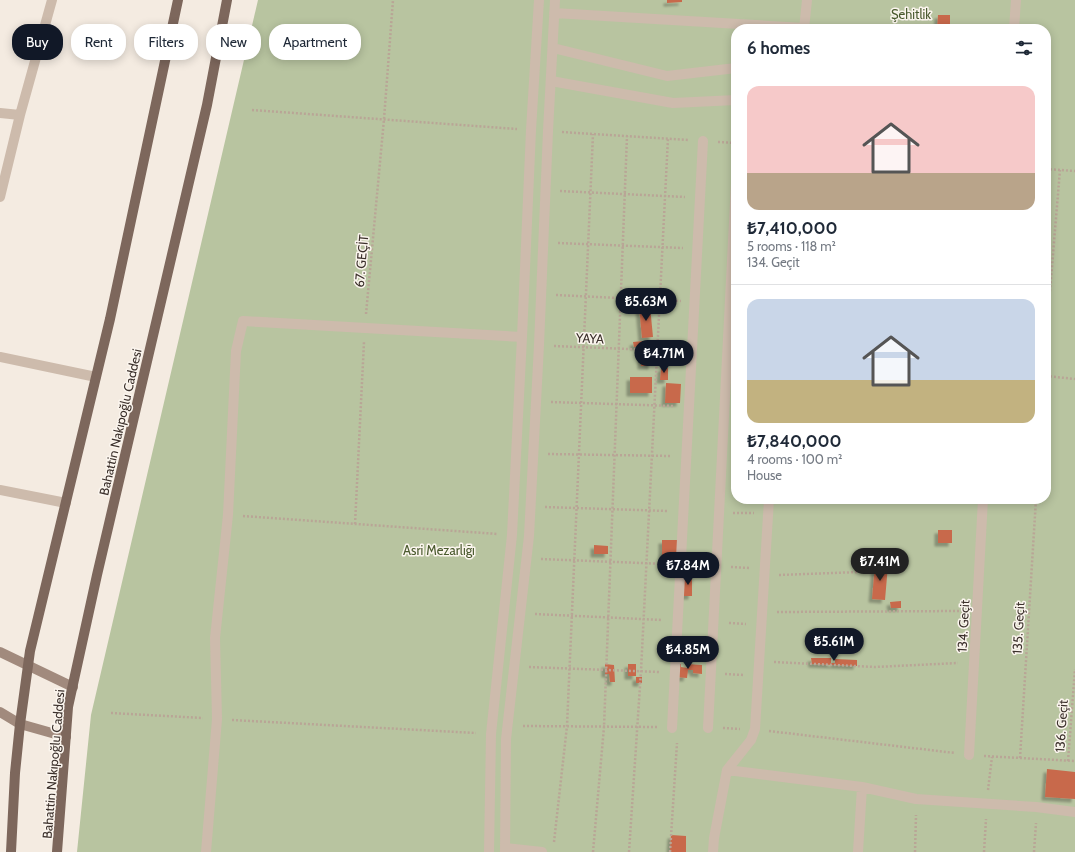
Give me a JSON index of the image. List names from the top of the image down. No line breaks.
{"streets":{"main road":["Bahattin Nakıpoğlu Caddesi"],"street":["134. Geçit"],"path":["67. GEÇİT","YAYA","135. Geçit","136. Geçit"]},"parks":["Şehitlik","Asri Mezarlığı"],"page":{"chip":["Buy","Rent","Filters","New","Apartment"],"heading":"6 homes","list":[{"name":"₺7,410,000","note":"5 rooms · 118 m² · 134. Geçit"},{"name":"₺7,840,000","note":"4 rooms · 100 m² · House"}],"price":["₺5.63M","₺4.71M","₺7.41M","₺7.84M","₺5.61M","₺4.85M"]}}
